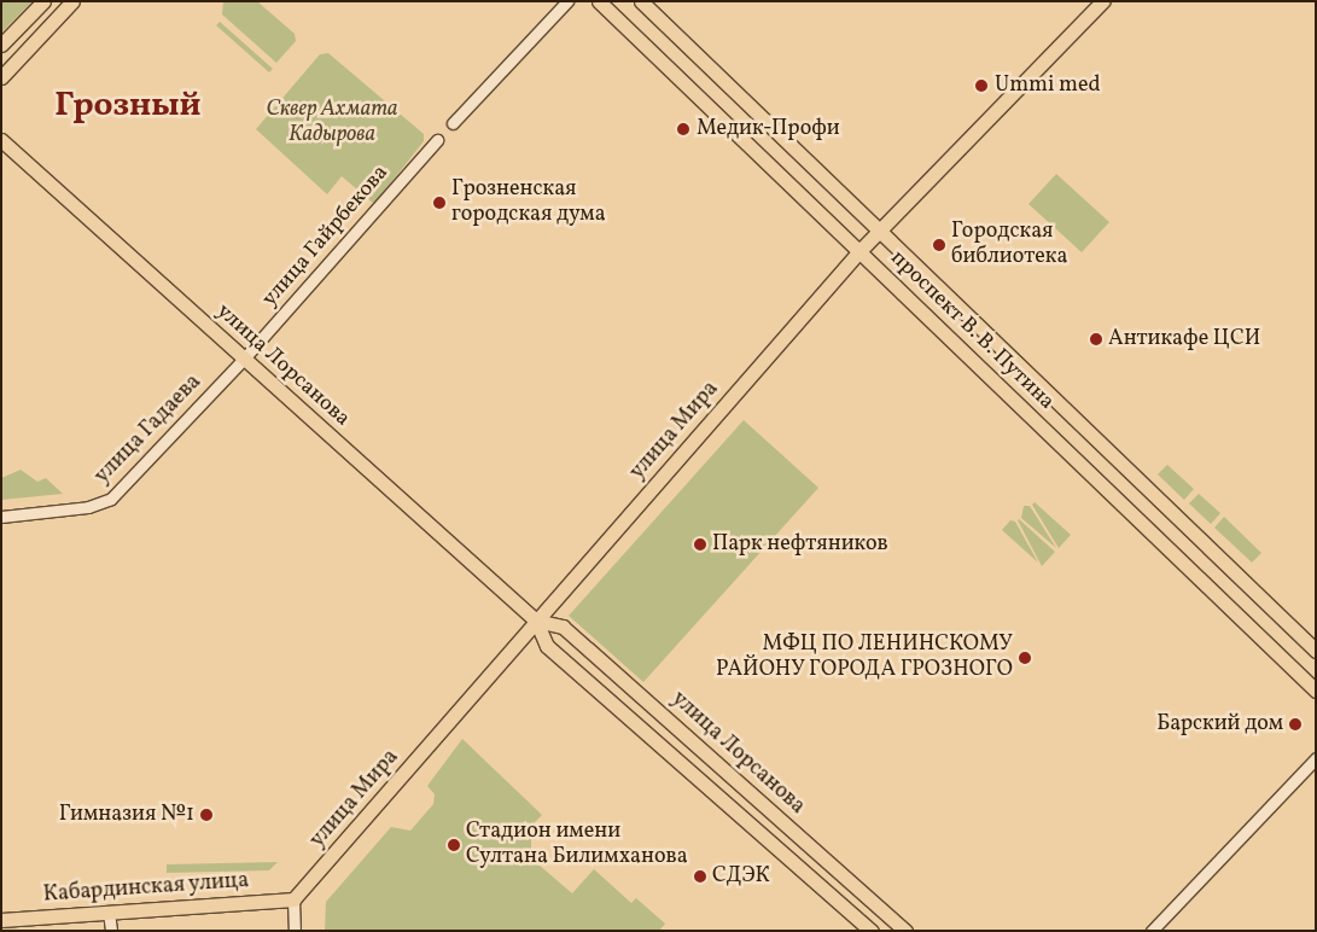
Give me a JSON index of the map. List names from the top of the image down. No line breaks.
{"streets":{"main road":["проспект В. В. Путина","улица Лорсанова","улица Мира","Кабардинская улица"],"street":["улица Гайрбекова","улица Гадаева"]},"crossings":[["улица Гайрбекова","улица Лорсанова"],["улица Гайрбекова","улица Гадаева"],["проспект В. В. Путина","улица Мира"],["улица Лорсанова","улица Гадаева"],["улица Лорсанова","улица Мира"],["улица Мира","Кабардинская улица"]],"districts":["Грозный"],"parks":["Сквер Ахмата Кадырова"],"places":["Ummi med","Медик-Профи","Грозненская городская дума","Городская библиотека","Антикафе ЦСИ","Парк нефтяников","МФЦ ПО ЛЕНИНСКОМУ РАЙОНУ ГОРОДА ГРОЗНОГО","Барский дом","Гимназия №1","Стадион имени Султана Билимханова","СДЭК"]}
